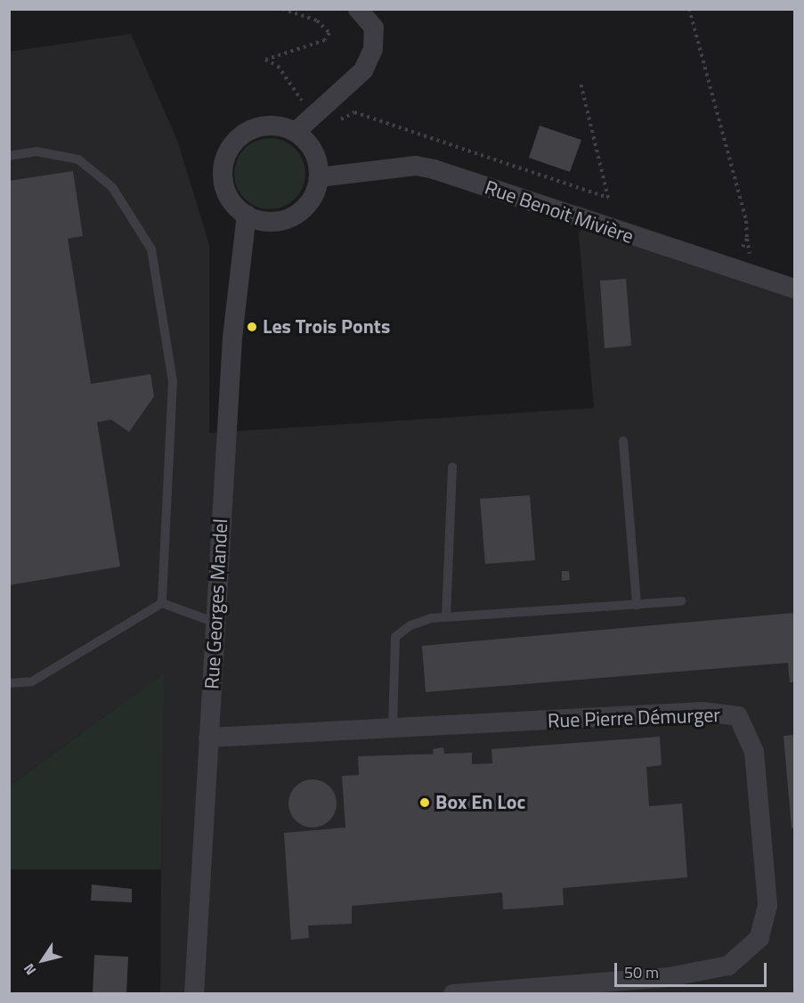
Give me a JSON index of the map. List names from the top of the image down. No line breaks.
{"streets":{"street":["Rue Benoit Mivière","Rue Georges Mandel","Rue Pierre Démurger"]},"crossings":[["Rue Benoit Mivière","Rue Georges Mandel"],["Rue Georges Mandel","Rue Pierre Démurger"]],"places":["Les Trois Ponts","Box En Loc"],"scale_bar":"50 m","north":"bottom left"}
